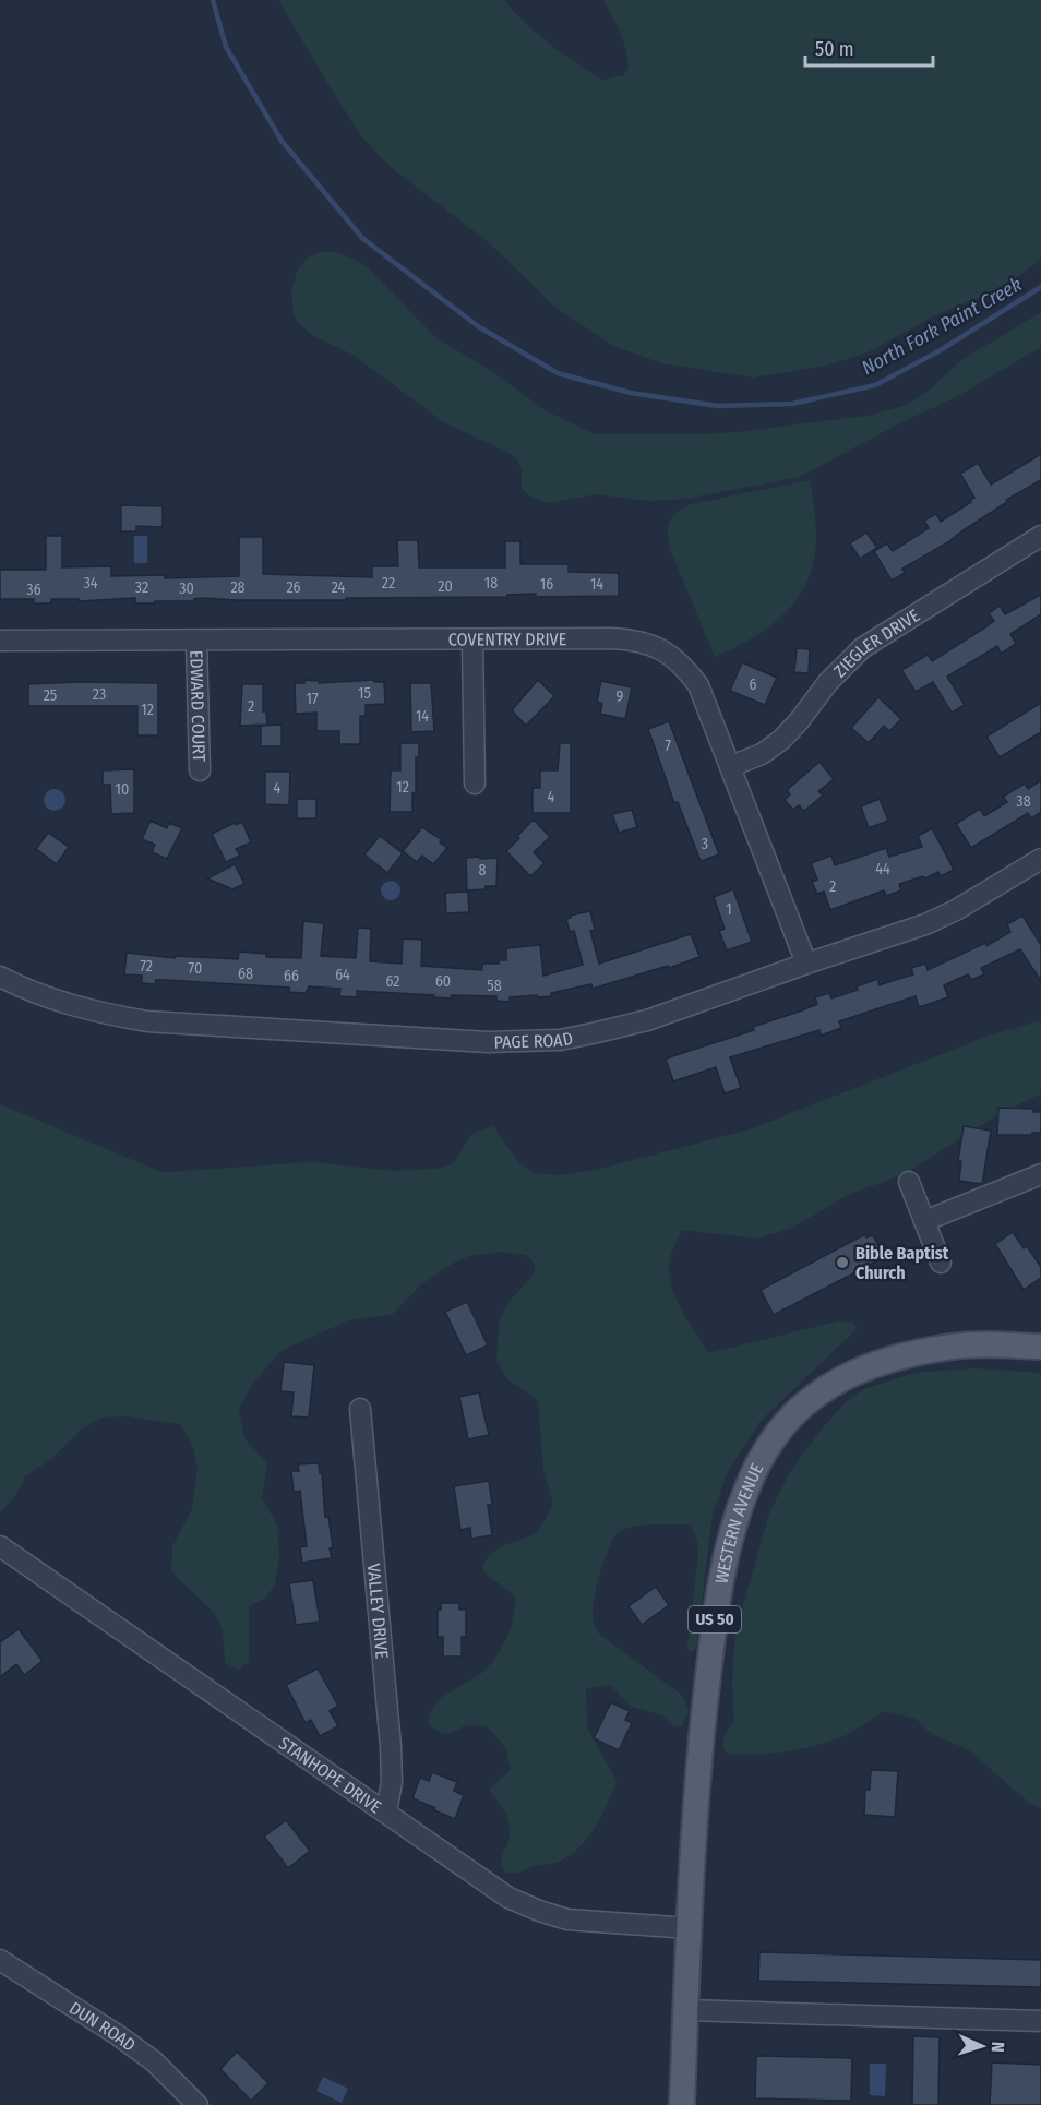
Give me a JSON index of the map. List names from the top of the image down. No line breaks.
{"streets":{"main road":["WESTERN AVENUE","US 50"],"street":["COVENTRY DRIVE","ZIEGLER DRIVE","EDWARD COURT","PAGE ROAD","VALLEY DRIVE","STANHOPE DRIVE","DUN ROAD"]},"crossings":[["COVENTRY DRIVE","ZIEGLER DRIVE"],["COVENTRY DRIVE","EDWARD COURT"],["COVENTRY DRIVE","PAGE ROAD"],["WESTERN AVENUE","STANHOPE DRIVE"],["VALLEY DRIVE","STANHOPE DRIVE"]],"water":["North Fork Paint Creek"],"places":["Bible Baptist Church"],"house_numbers":["34","22","18","16","14","20","32","28","26","24","30","36","6","15","23","25","9","17","2","12","14","7","12","4","10","4","38","3","44","8","2","1","72","70","68","64","66","62","60","58"],"scale_bar":"50 m","north":"right"}
